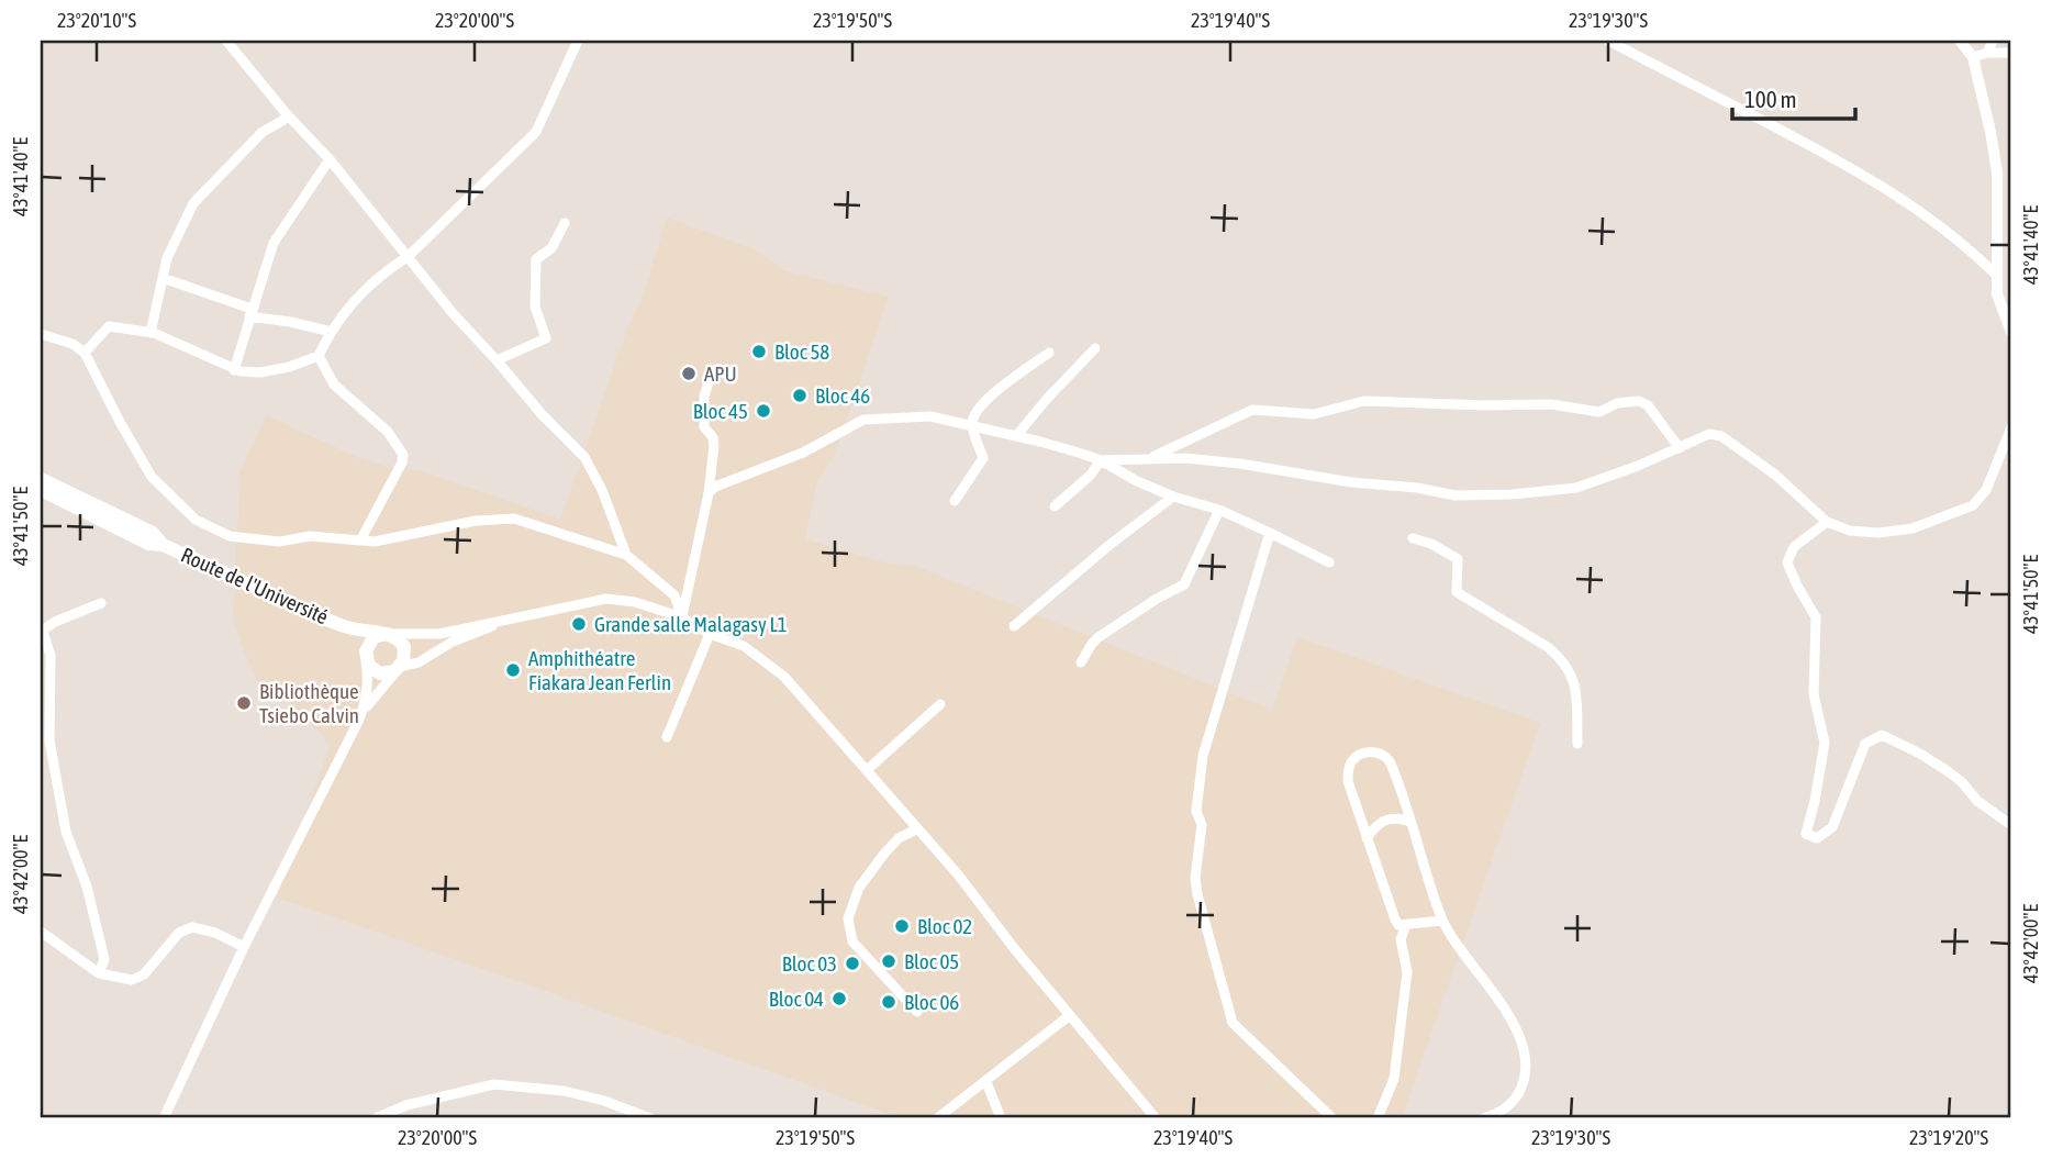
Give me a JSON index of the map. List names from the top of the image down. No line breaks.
{"streets":{"main road":["Route de l'Université"]},"places":["Bloc 58","APU","Bloc 46","Bloc 45","Grande salle Malagasy L1","Amphithéatre Fiakara Jean Ferlin","Bibliothèque Tsiebo Calvin","Bloc 02","Bloc 05","Bloc 03","Bloc 04","Bloc 06"],"scale_bar":"100 m","coordinates":["23°20'10\"S","23°20'00\"S","23°19'50\"S","23°19'40\"S","23°19'30\"S","43°41'40\"E","43°41'50\"E","43°42'00\"E","23°19'20\"S"]}
